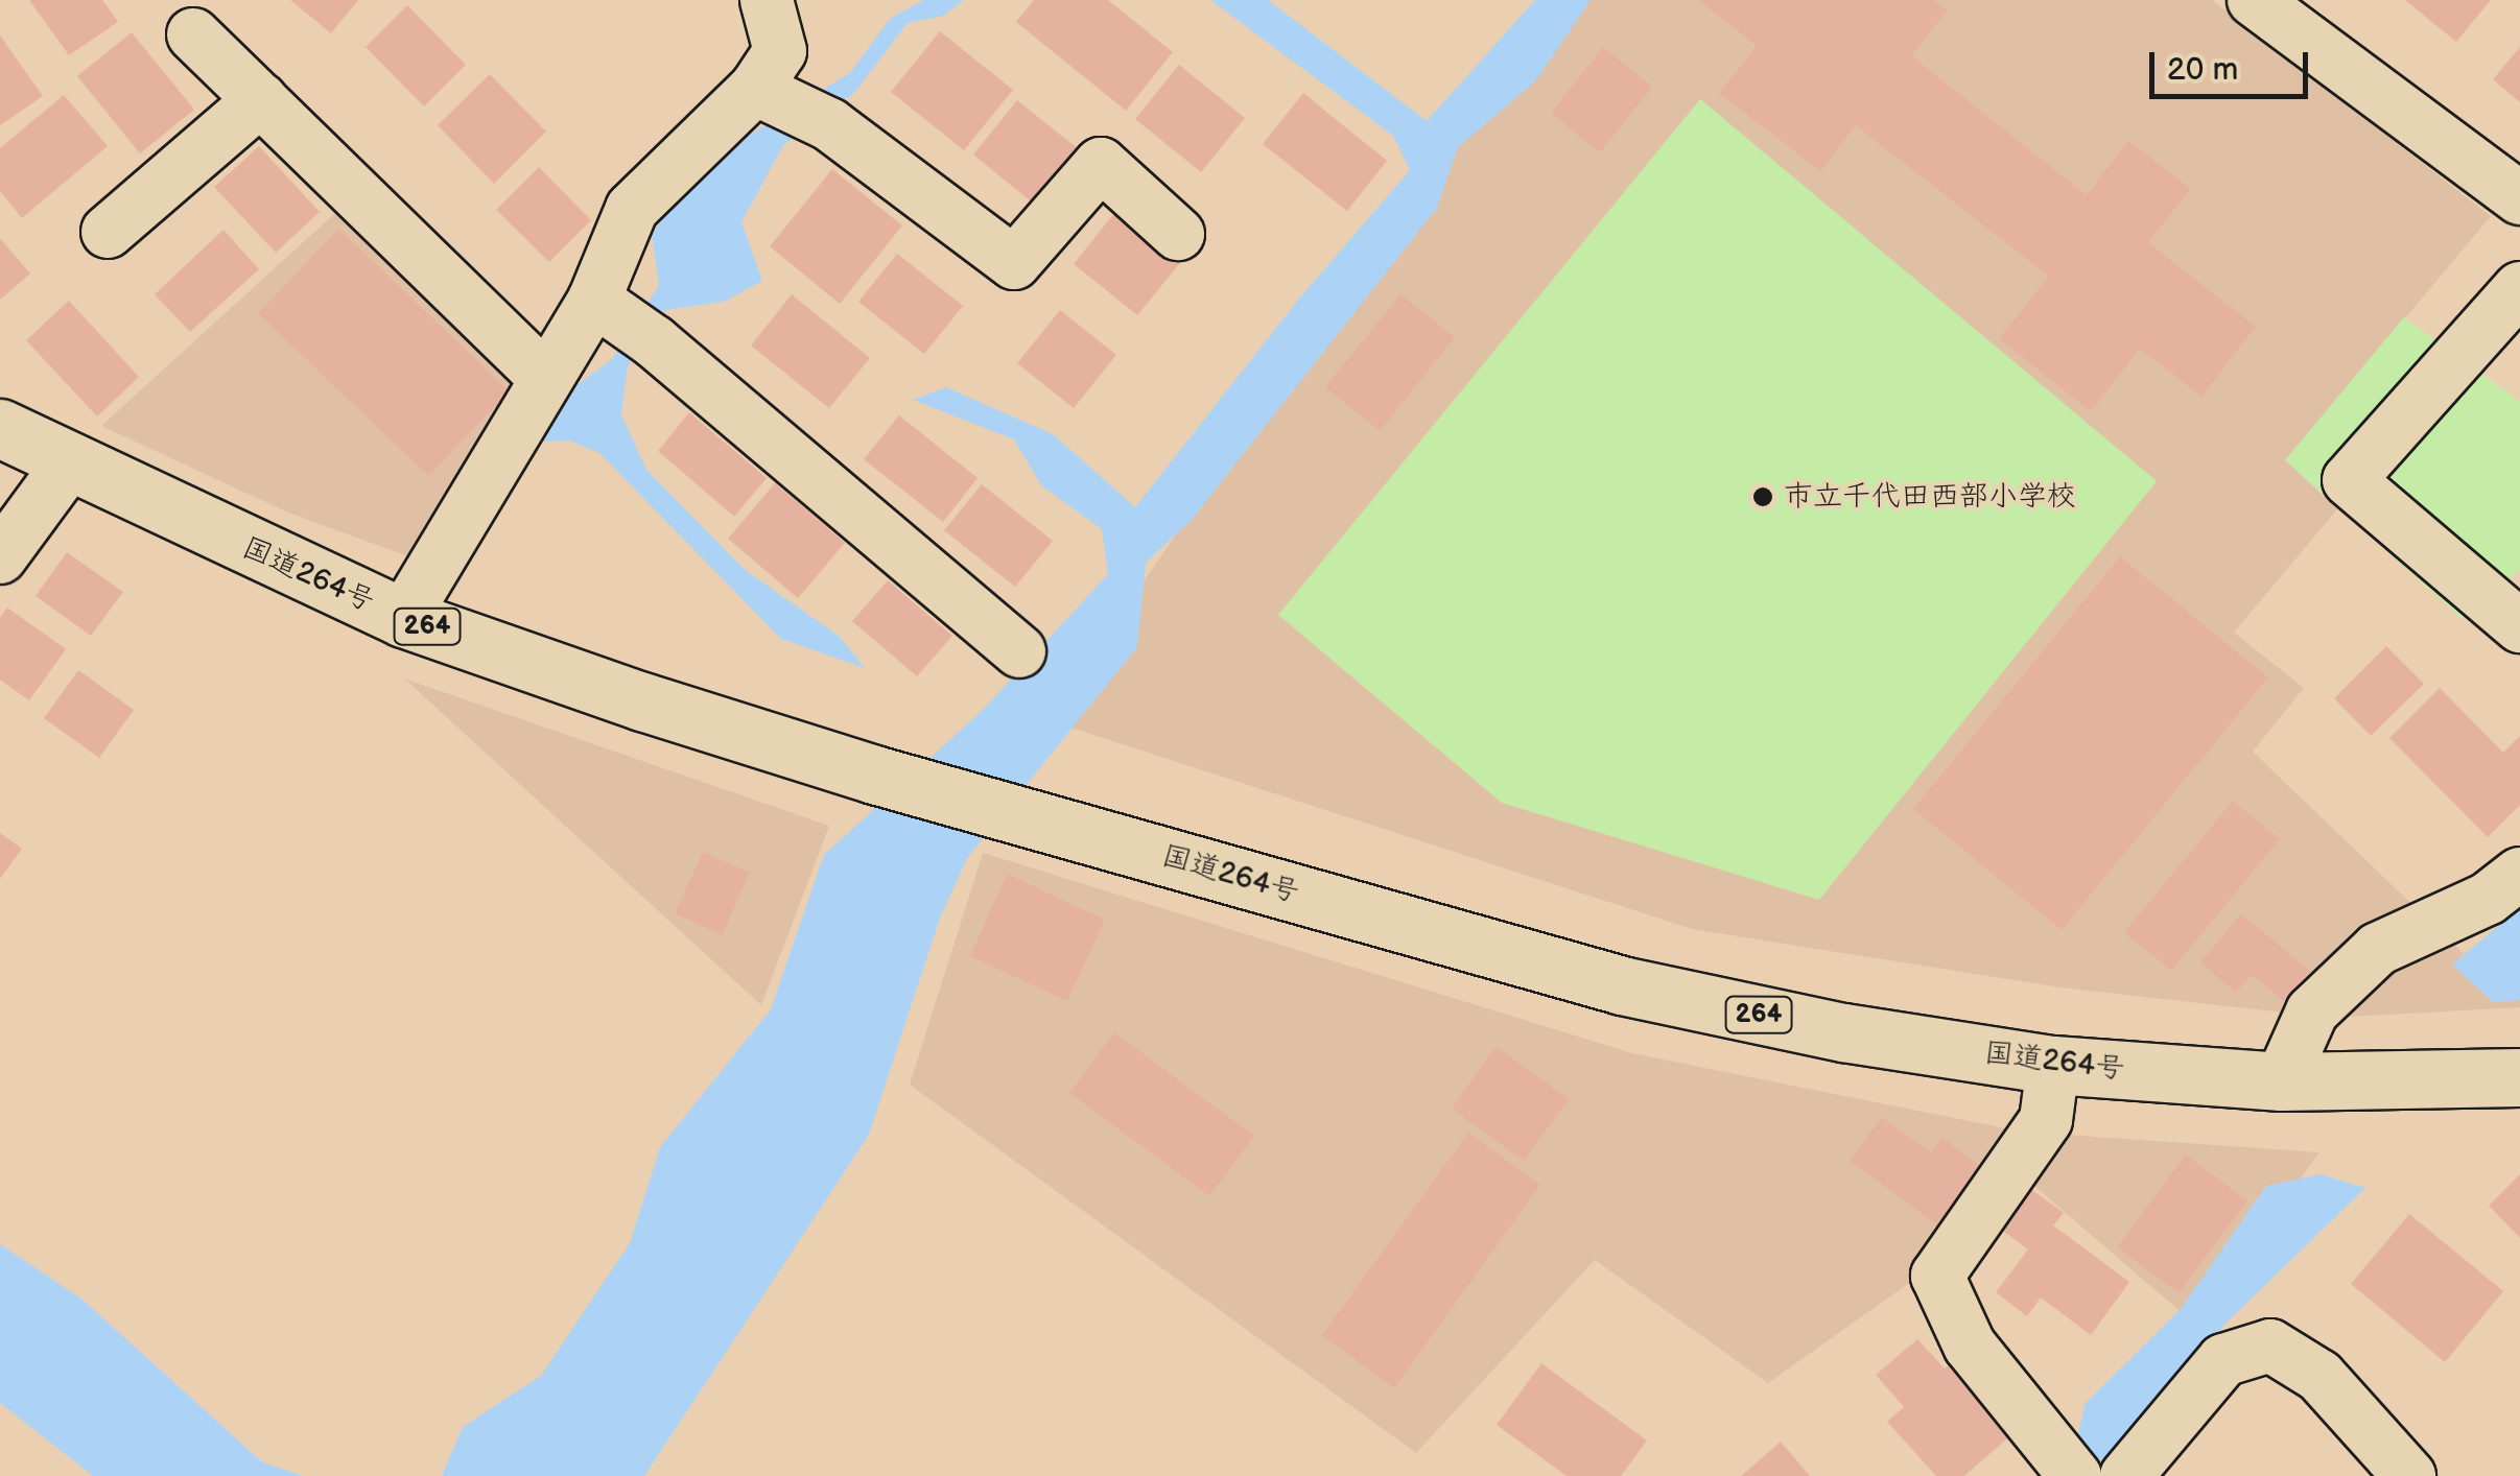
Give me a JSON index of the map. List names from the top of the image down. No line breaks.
{"streets":{"highway":["国道264号","264"]},"places":["市立千代田西部小学校"],"scale_bar":"20 m"}
